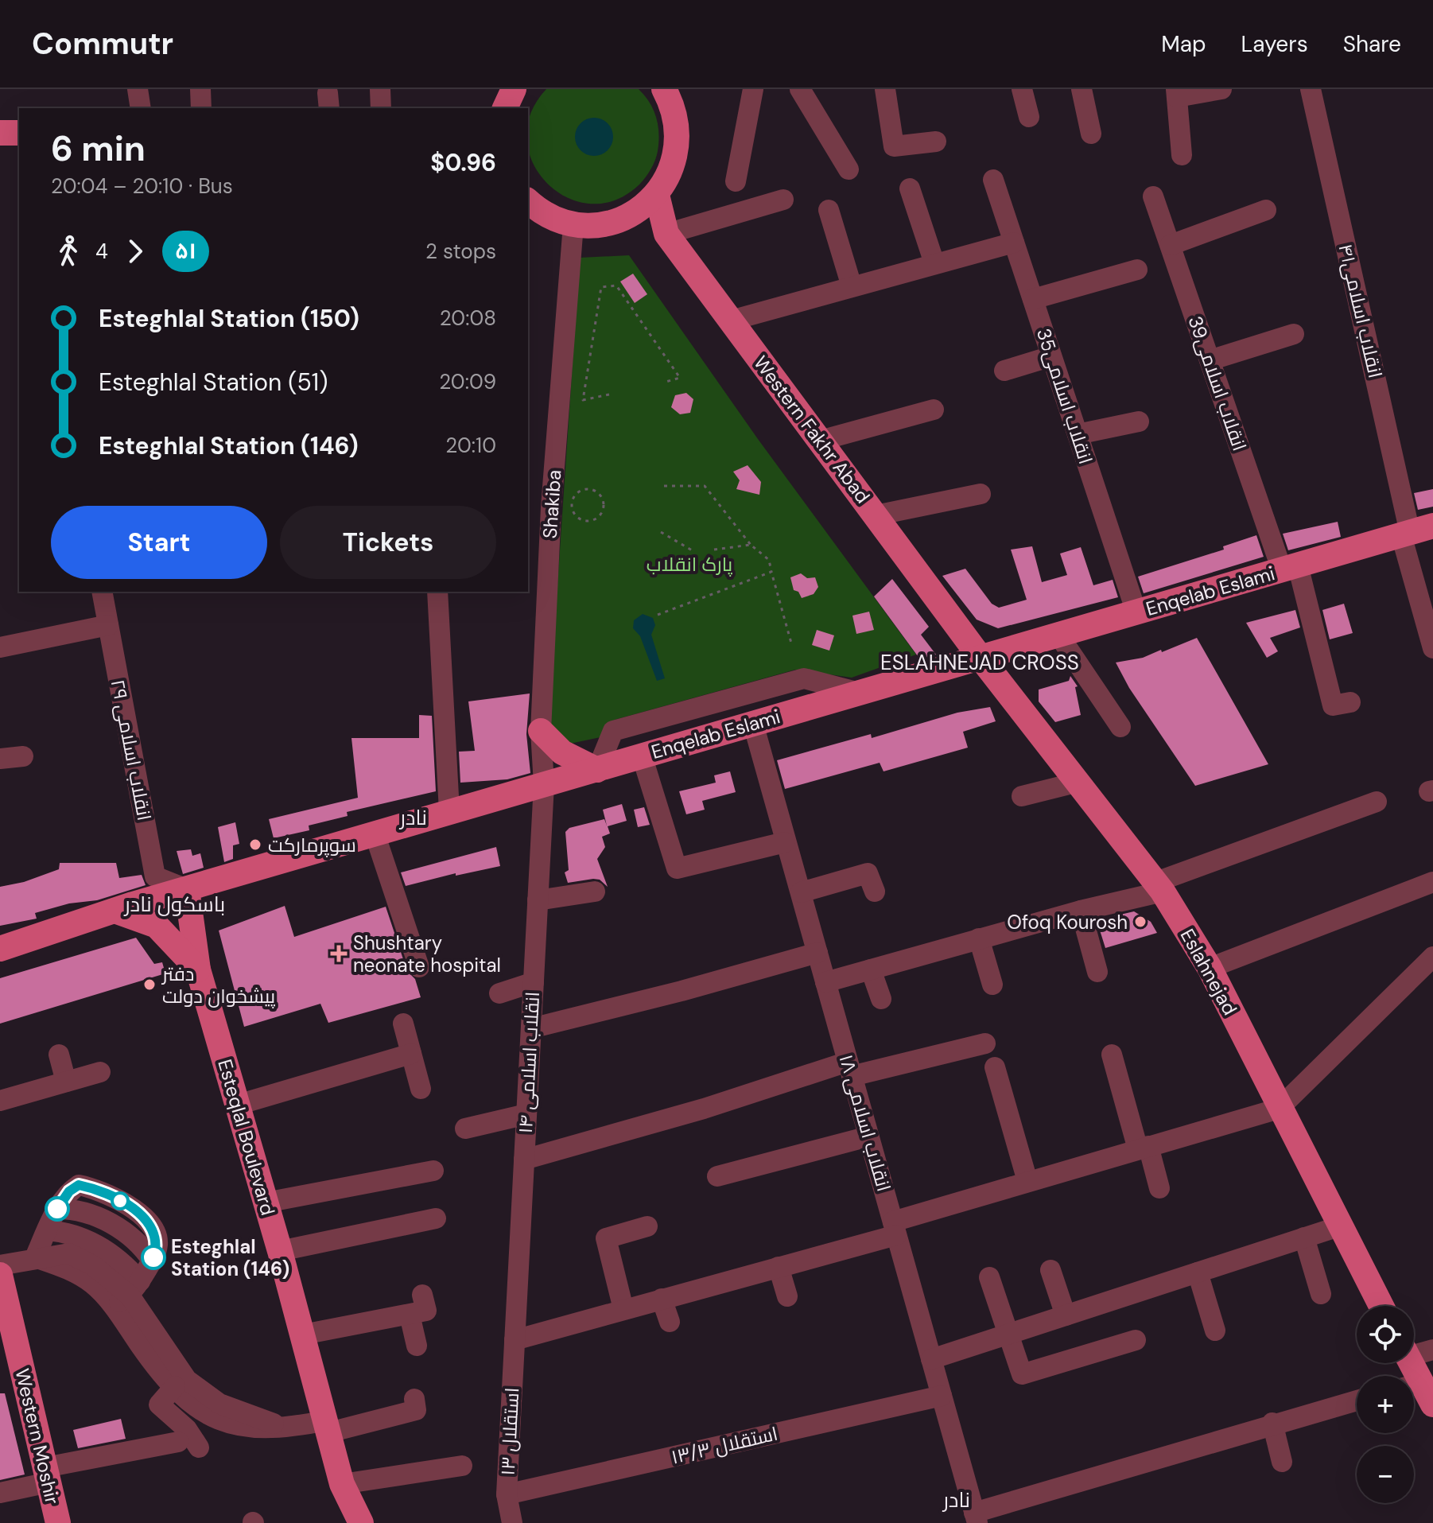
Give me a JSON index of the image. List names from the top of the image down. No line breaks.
{"streets":{"main road":["Western Fakhr Abad","Enqelab Eslami","Eslahnejad","Esteqlal Boulevard","Western Moshir"],"street":["انقلاب اسلامی۴۱","39انقلاب اسلامی","35انقلاب اسلامی","Shakiba","انقلاب اسلامی ۲۹","۱۴ انقلاب اسلامی","۱۸ انقلاب اسلامی","۱۳ استقلال","۱۳/۳ استقلال"]},"crossings":[["انقلاب اسلامی۴۱","Enqelab Eslami"],["39انقلاب اسلامی","Enqelab Eslami"],["35انقلاب اسلامی","Enqelab Eslami"],["Western Fakhr Abad","Enqelab Eslami"],["Western Fakhr Abad","Eslahnejad"],["Shakiba","Enqelab Eslami"],["Shakiba","۱۴ انقلاب اسلامی"],["Enqelab Eslami","انقلاب اسلامی ۲۹"],["Enqelab Eslami","Eslahnejad"],["Enqelab Eslami","۱۴ انقلاب اسلامی"],["Enqelab Eslami","۱۸ انقلاب اسلامی"],["Enqelab Eslami","Esteqlal Boulevard"],["انقلاب اسلامی ۲۹","Esteqlal Boulevard"],["۱۴ انقلاب اسلامی","۱۳ استقلال"],["۱۸ انقلاب اسلامی","۱۳/۳ استقلال"],["۱۳ استقلال","۱۳/۳ استقلال"]],"districts":["ESLAHNEJAD CROSS","نادر","باسکول نادر","نادر"],"parks":["پارک انقلاب"],"places":{"other":["سوپرمارکت","Ofoq Kourosh","دفتر پیشخوان دولت","Esteghlal Station (146)"],"health":["Shushtary neonate hospital"]},"lines":["bus line ۵۱"],"page":{"header":"Commutr","nav":["Map","Layers","Share"],"heading":["6 min","20:04 – 20:10 · Bus","$0.96"],"legs":["4","۵۱","2 stops"],"list":[{"name":"Esteghlal Station (150)","value":"20:08"},{"name":"Esteghlal Station (51)","value":"20:09"},{"name":"Esteghlal Station (146)","value":"20:10"}],"buttons":["Start","Tickets"],"map_buttons":["+","−"]}}
